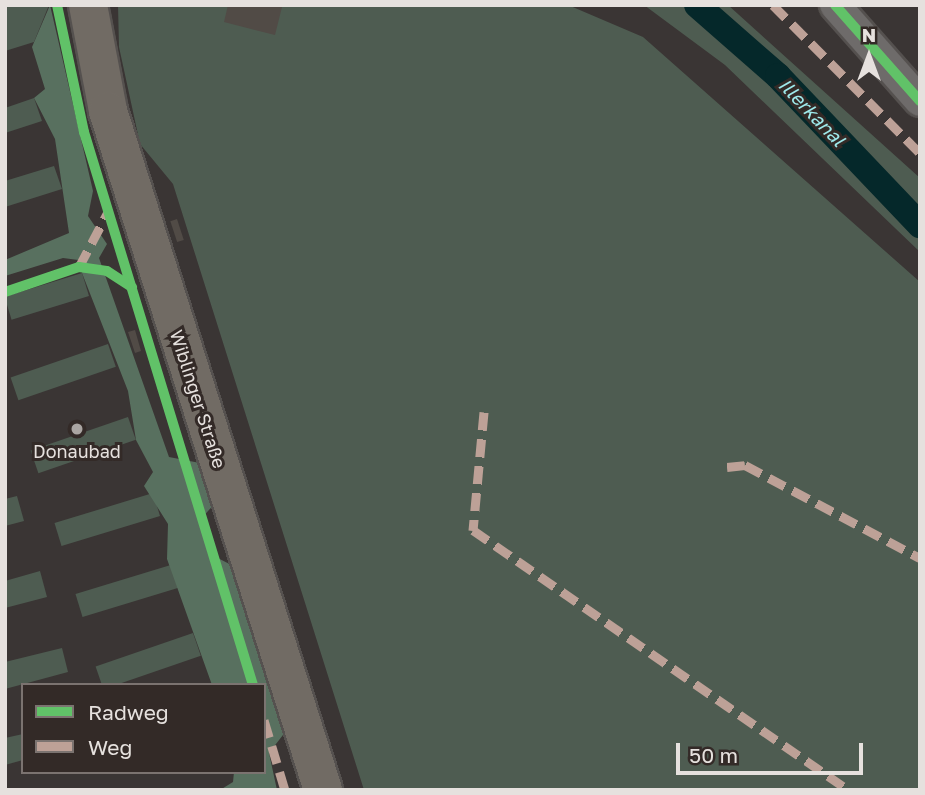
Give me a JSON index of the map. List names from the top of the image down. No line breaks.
{"streets":{"main road":["Wiblinger Straße"]},"water":["Illerkanal"],"places":["Donaubad"],"legend":["Radweg","Weg"],"scale_bar":"50 m","north":"top"}
